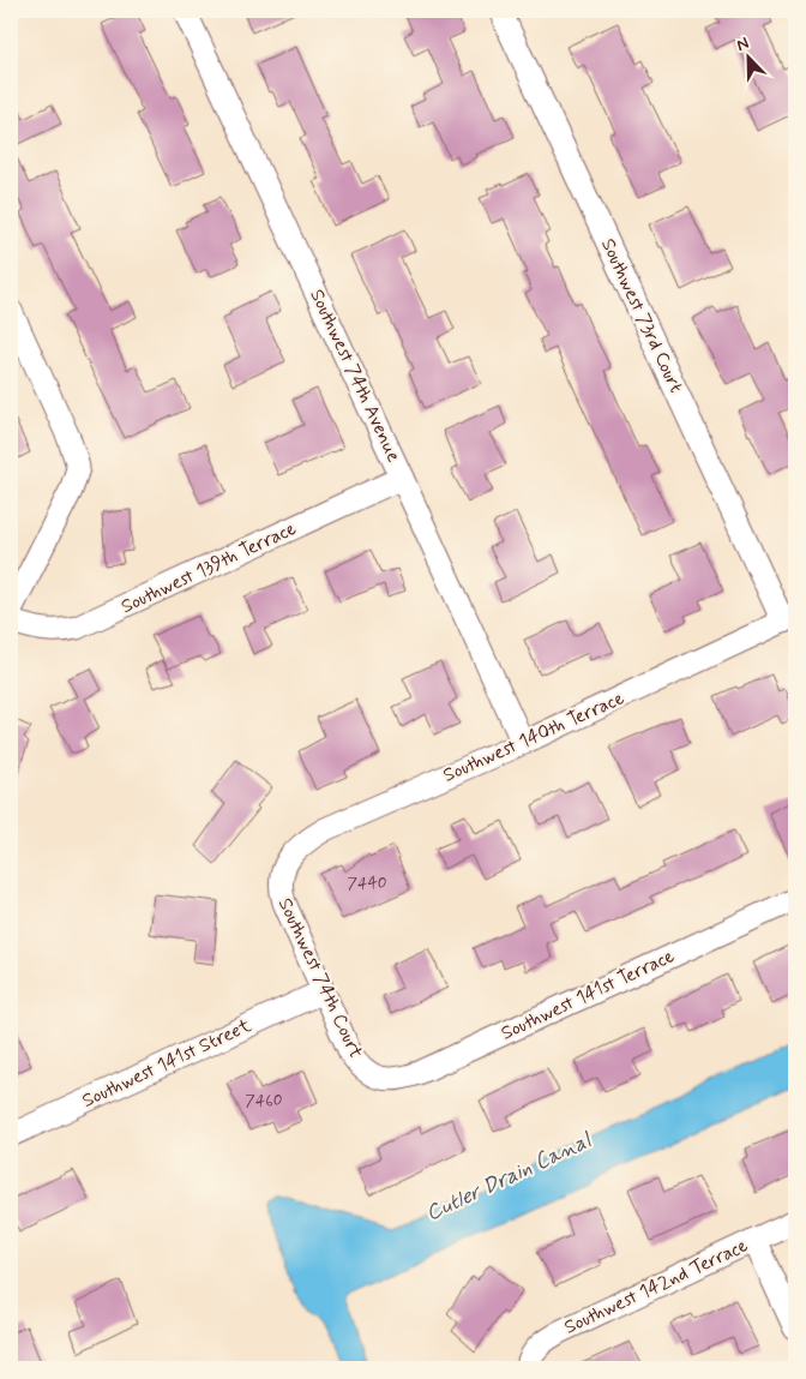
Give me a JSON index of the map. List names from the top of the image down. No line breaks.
{"streets":{"street":["Southwest 73rd Court","Southwest 74th Avenue","Southwest 139th Terrace","Southwest 140th Terrace","Southwest 74th Court","Southwest 141st Terrace","Southwest 141st Street","Southwest 142nd Terrace"]},"crossings":[["Southwest 73rd Court","Southwest 140th Terrace"],["Southwest 74th Avenue","Southwest 139th Terrace"],["Southwest 74th Avenue","Southwest 140th Terrace"],["Southwest 140th Terrace","Southwest 74th Court"],["Southwest 74th Court","Southwest 141st Terrace"],["Southwest 74th Court","Southwest 141st Street"]],"water":["Cutler Drain Canal"],"house_numbers":["7440","7460"],"north":"top left"}
